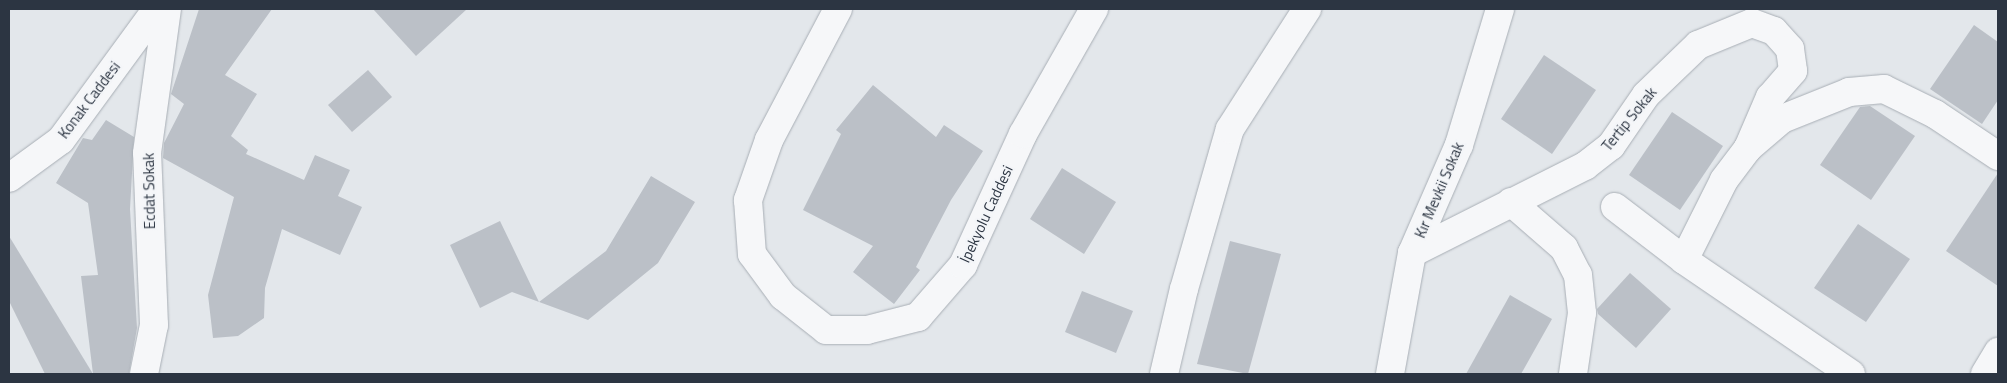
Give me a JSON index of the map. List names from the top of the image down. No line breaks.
{"streets":{"street":["Konak Caddesi","Tertip Sokak","Kır Mevkii Sokak","Ecdat Sokak","İpekyolu Caddesi"]},"crossings":[["Tertip Sokak","Kır Mevkii Sokak"]]}
